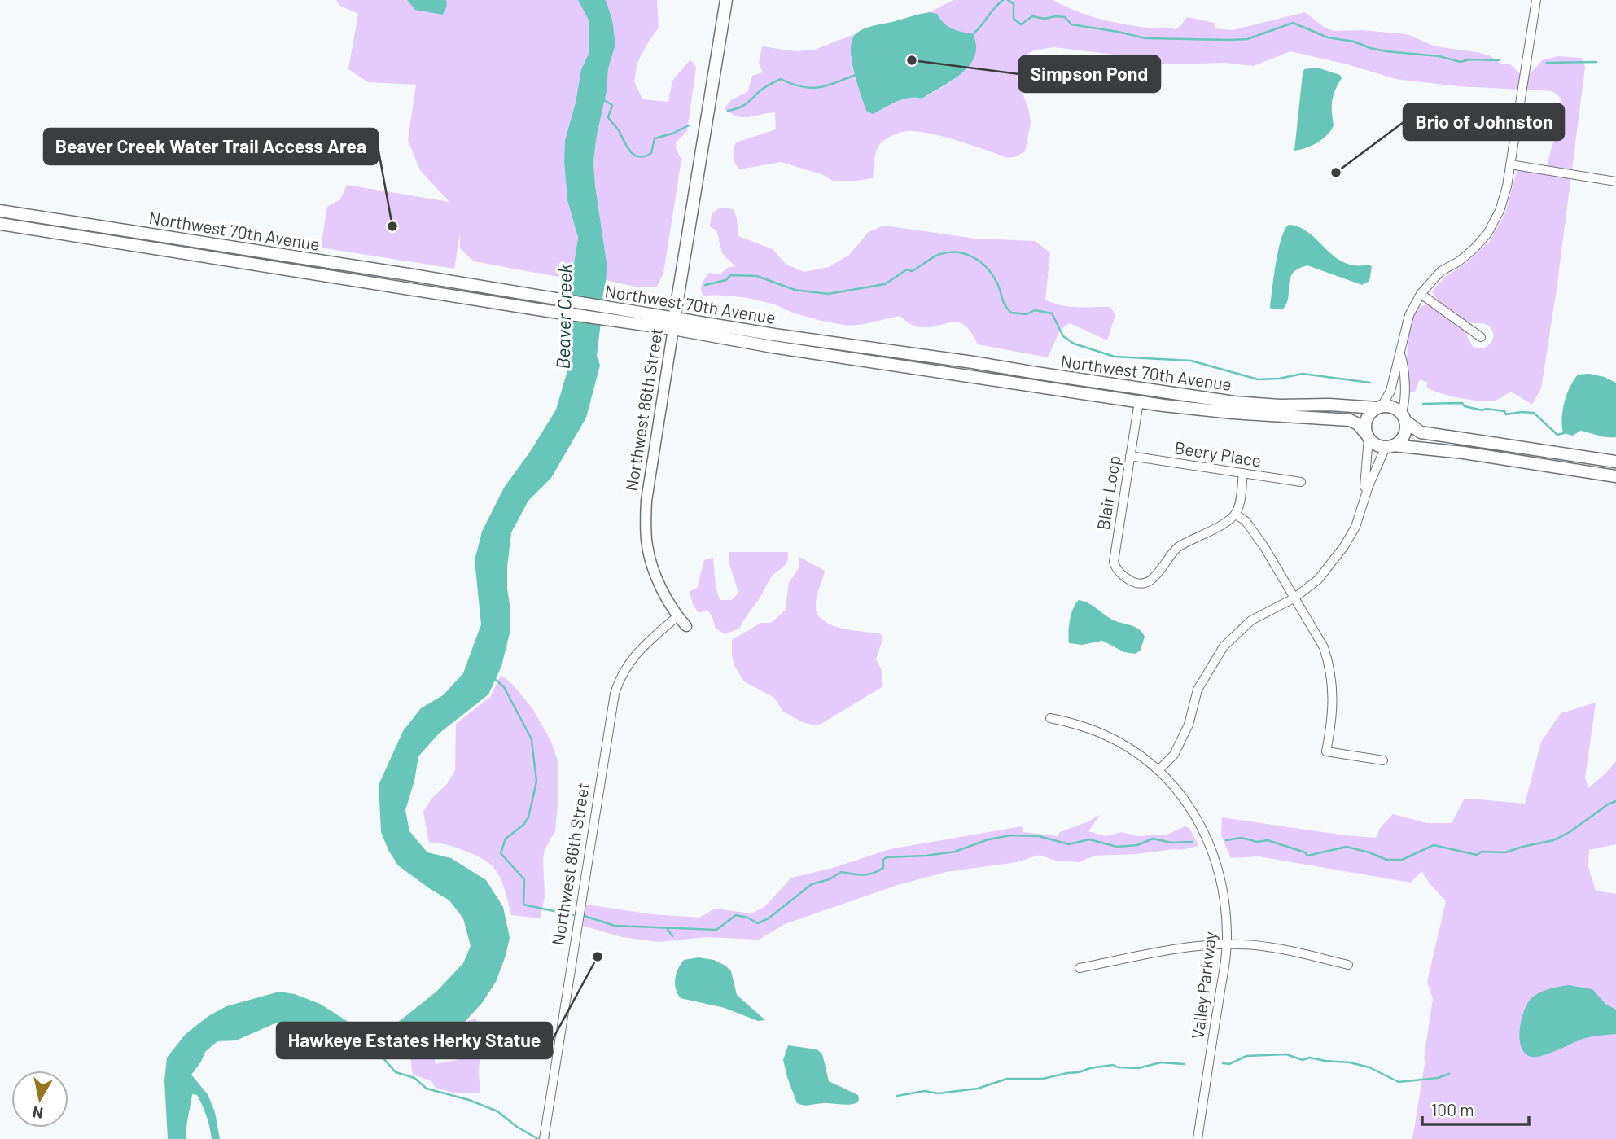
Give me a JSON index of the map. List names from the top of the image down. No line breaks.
{"streets":{"main road":["Northwest 70th Avenue","Northwest 86th Street"],"street":["Beery Place","Blair Loop","Valley Parkway"]},"crossings":[["Northwest 70th Avenue","Northwest 86th Street"],["Northwest 70th Avenue","Blair Loop"],["Beery Place","Blair Loop"]],"water":["Beaver Creek"],"places":["Simpson Pond","Brio of Johnston","Beaver Creek Water Trail Access Area","Hawkeye Estates Herky Statue"],"scale_bar":"100 m","north":"bottom"}
